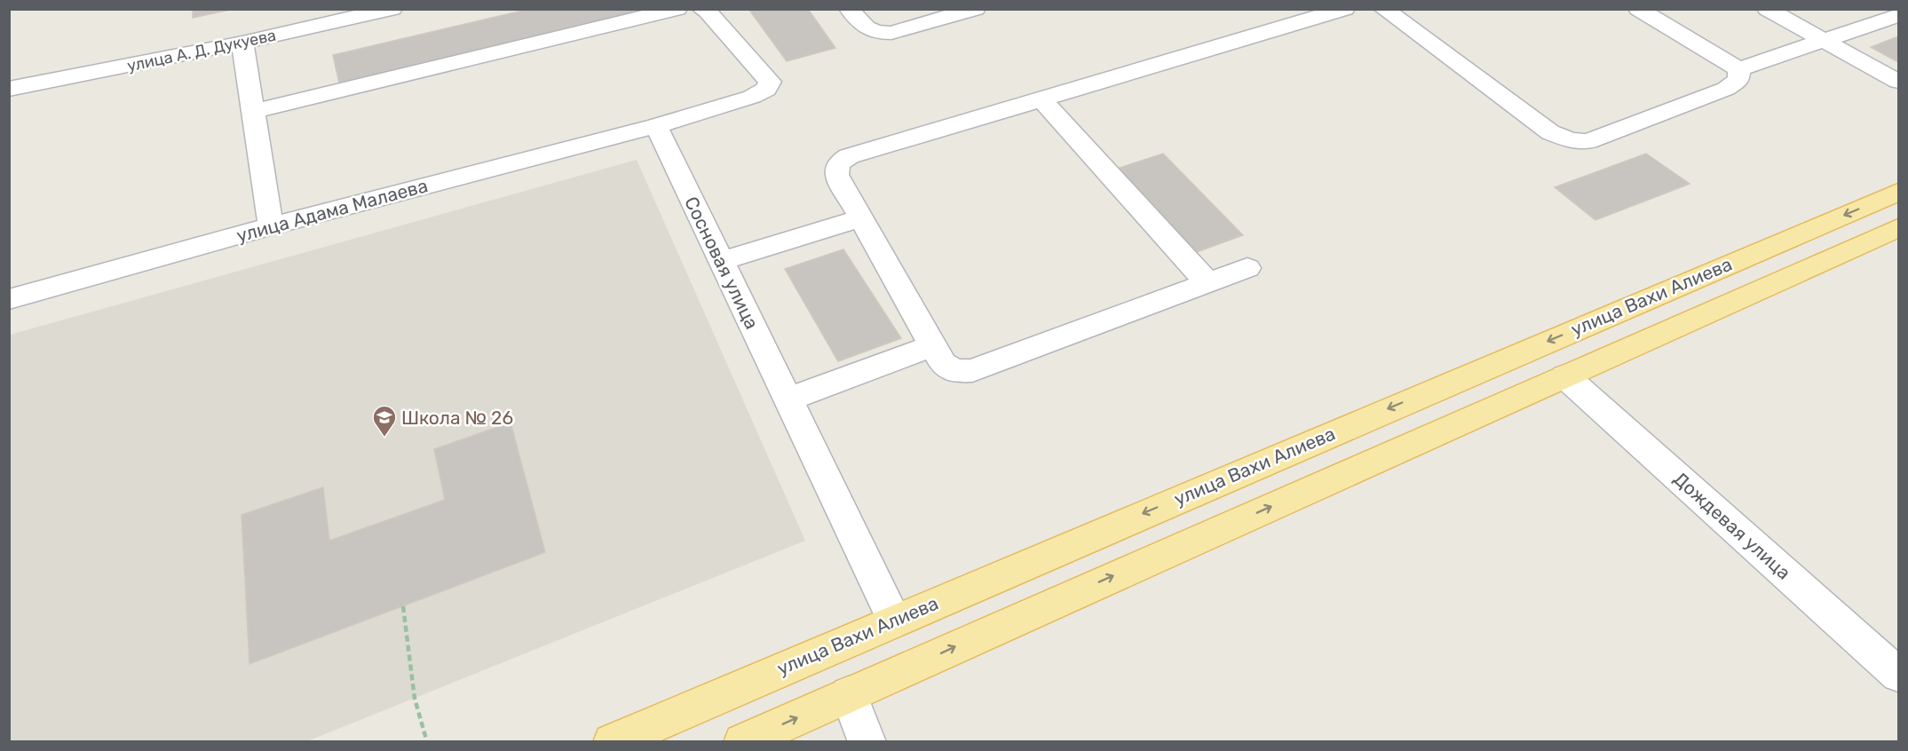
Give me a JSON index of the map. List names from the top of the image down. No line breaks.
{"streets":{"main road":["улица Вахи Алиева"],"street":["улица А. Д. Дукуева","улица Адама Малаева","Сосновая улица","Дождевая улица"]},"crossings":[["улица Адама Малаева","Сосновая улица"],["Сосновая улица","улица Вахи Алиева"],["улица Вахи Алиева","Дождевая улица"]],"places":{"school or university":["Школа № 26"]}}
